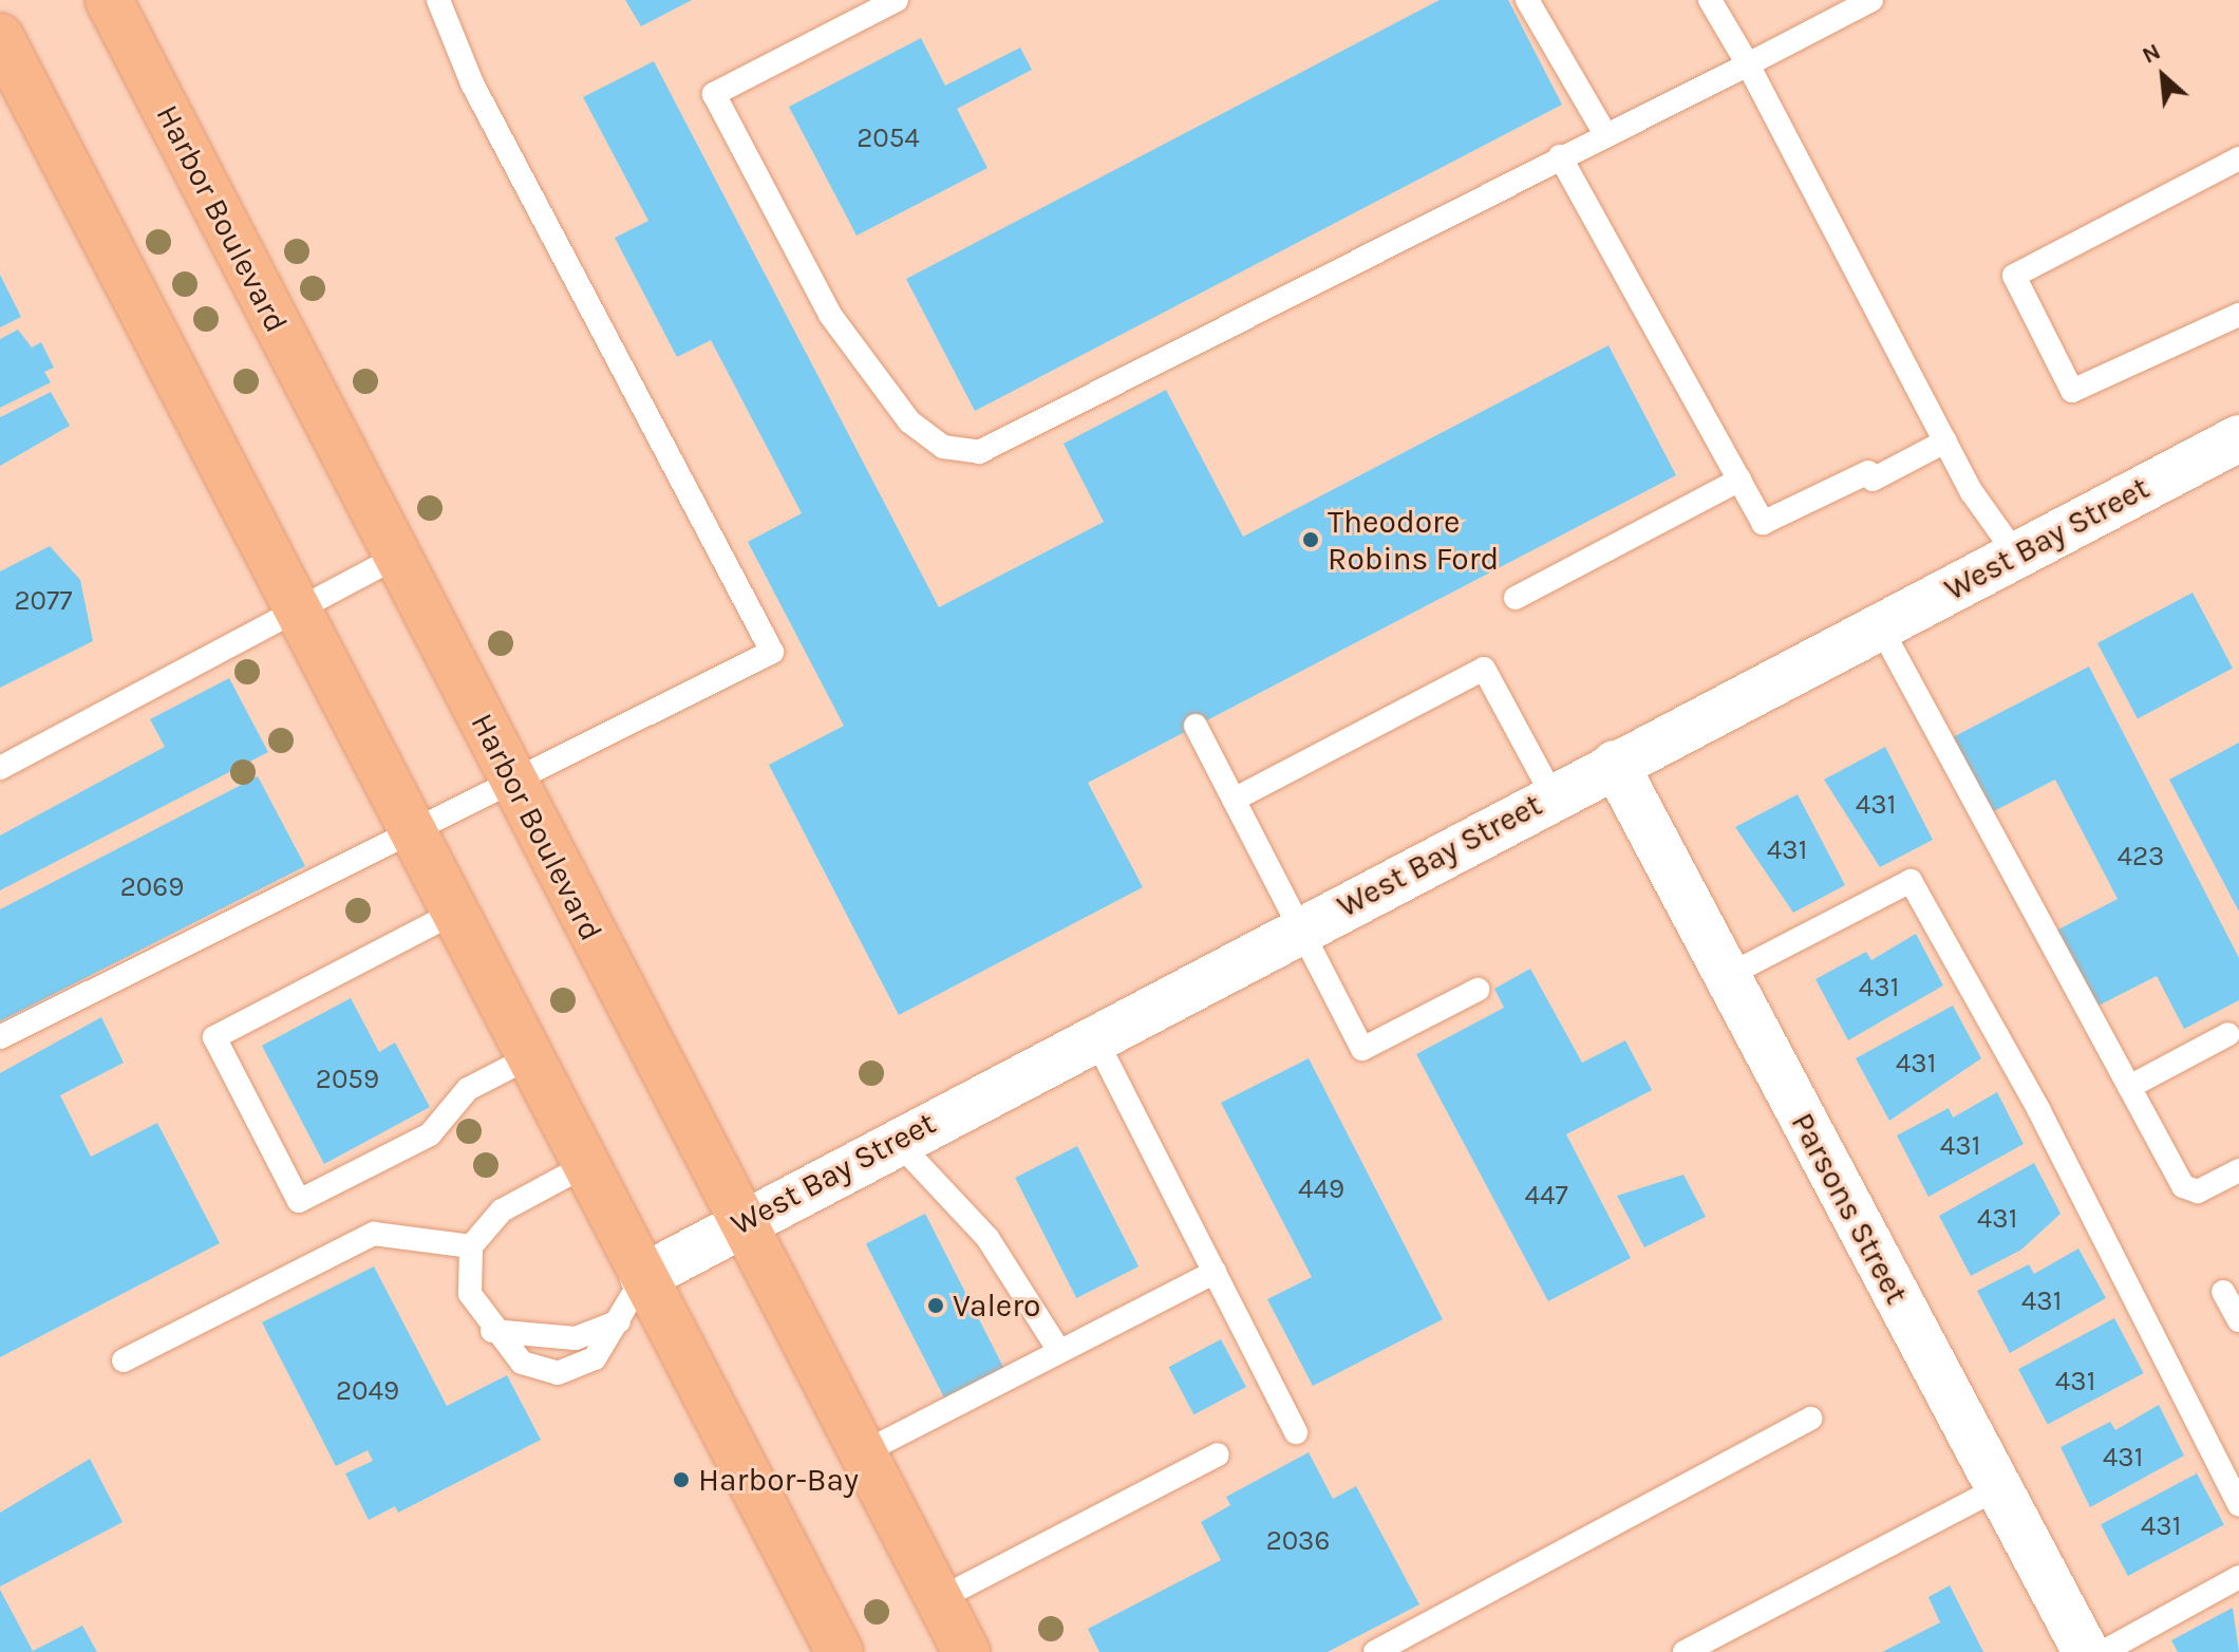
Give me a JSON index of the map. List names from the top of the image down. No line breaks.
{"streets":{"main road":["Harbor Boulevard"],"street":["West Bay Street","Parsons Street"]},"crossings":[["Harbor Boulevard","West Bay Street"],["West Bay Street","Parsons Street"]],"places":["Theodore Robins Ford","Valero","Harbor-Bay"],"house_numbers":["2054","2077","431","431","423","2069","431","431","2059","431","449","447","431","431","431","2049","431","431","2036"],"north":"top left"}
